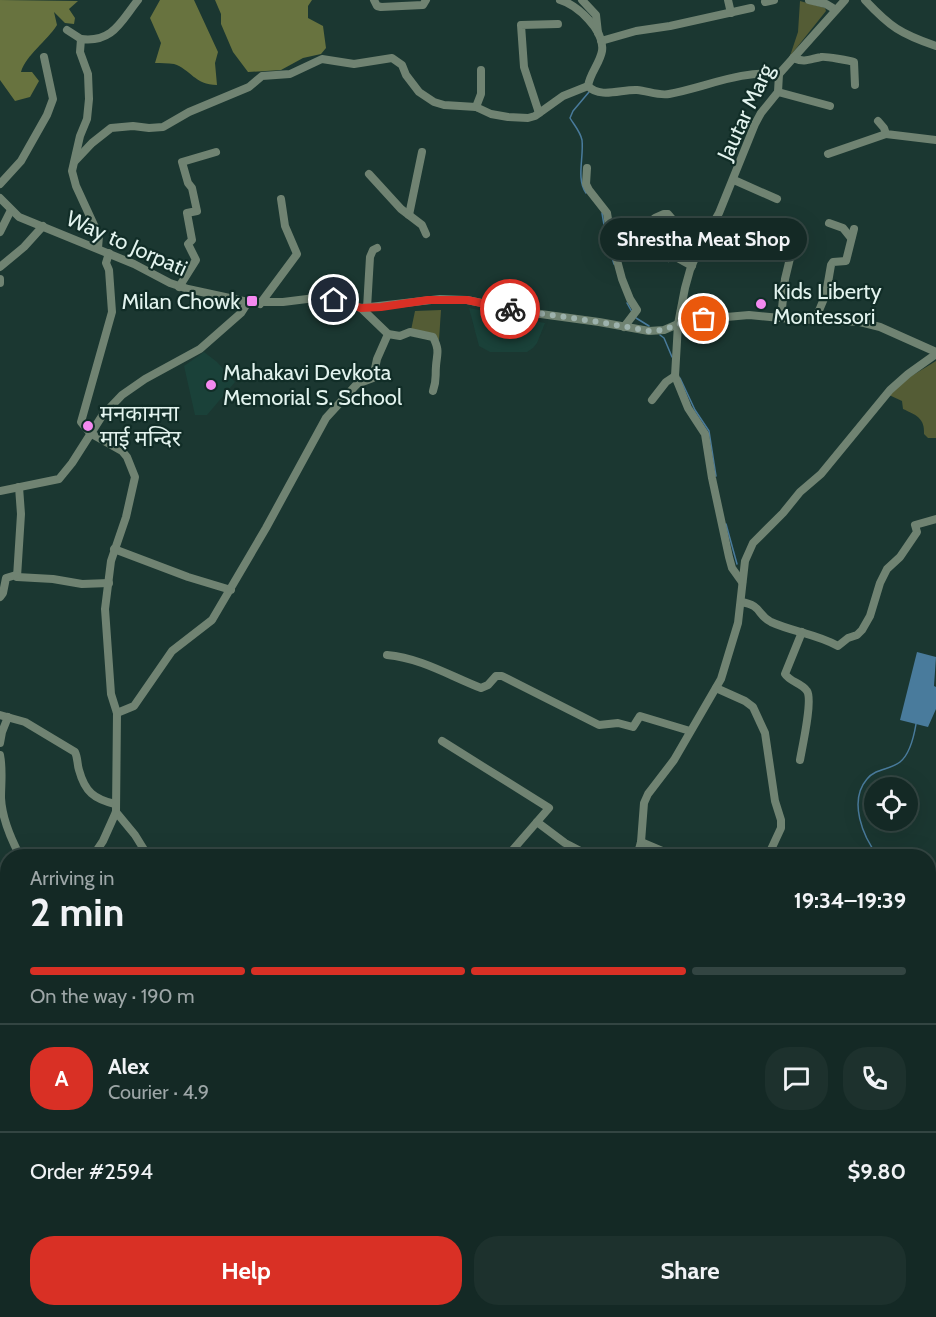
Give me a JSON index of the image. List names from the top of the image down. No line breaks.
{"streets":{"street":["Jautar Marg","Way to Jorpati"]},"places":{"transit":["Milan Chowk"],"other":["Kids Liberty Montessori","Shrestha Meat Shop","Mahakavi Devkota Memorial S. School","मनकामना माई मन्दिर"]},"page":{"bubble":"Shrestha Meat Shop","heading":["2 min","Arriving in","19:34–19:39"],"panel":["Alex","Courier · 4.9","Order #2594","$9.80"],"bar":"On the way · 190 m","round":"A","buttons":["Help","Share"]}}
